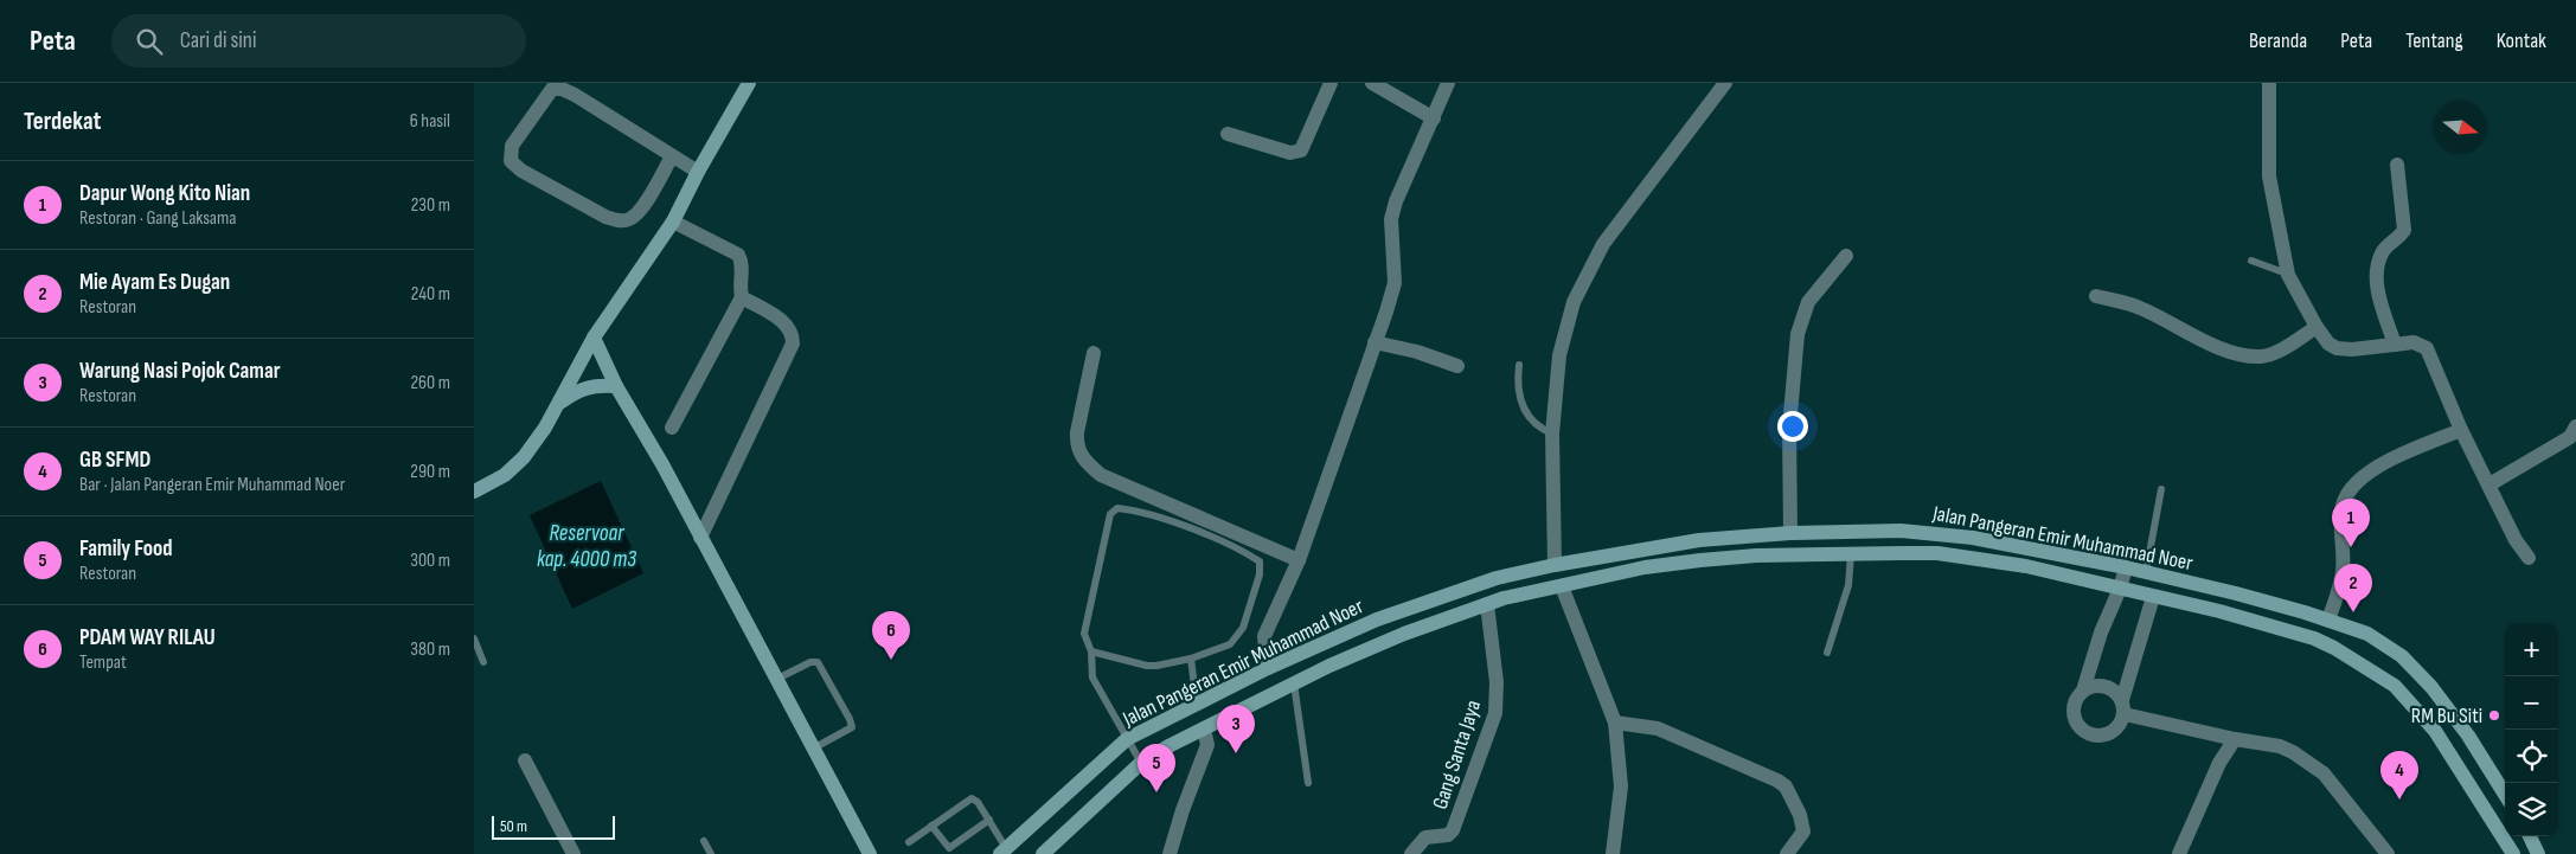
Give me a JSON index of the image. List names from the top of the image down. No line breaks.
{"streets":{"main road":["Jalan Pangeran Emir Muhammad Noer"],"street":["Gang Santa Jaya"]},"crossings":[["Jalan Pangeran Emir Muhammad Noer","Gang Santa Jaya"]],"water":["Reservoar kap. 4000 m3"],"places":["RM Bu Siti"],"scale_bar":"50 m","north":"right","page":{"header":"Peta","search":"Cari di sini","nav":["Beranda","Peta","Tentang","Kontak"],"heading":["Terdekat","6 hasil"],"list":[{"mark":"1","name":"Dapur Wong Kito Nian","note":"Restoran · Gang Laksama","value":"230 m"},{"mark":"2","name":"Mie Ayam Es Dugan","note":"Restoran","value":"240 m"},{"mark":"3","name":"Warung Nasi Pojok Camar","note":"Restoran","value":"260 m"},{"mark":"4","name":"GB SFMD","note":"Bar · Jalan Pangeran Emir Muhammad Noer","value":"290 m"},{"mark":"5","name":"Family Food","note":"Restoran","value":"300 m"},{"mark":"6","name":"PDAM WAY RILAU","note":"Tempat","value":"380 m"}],"pins":["1","2","6","3","5","4"],"map_buttons":["+","−"],"scale":"50 m"}}
